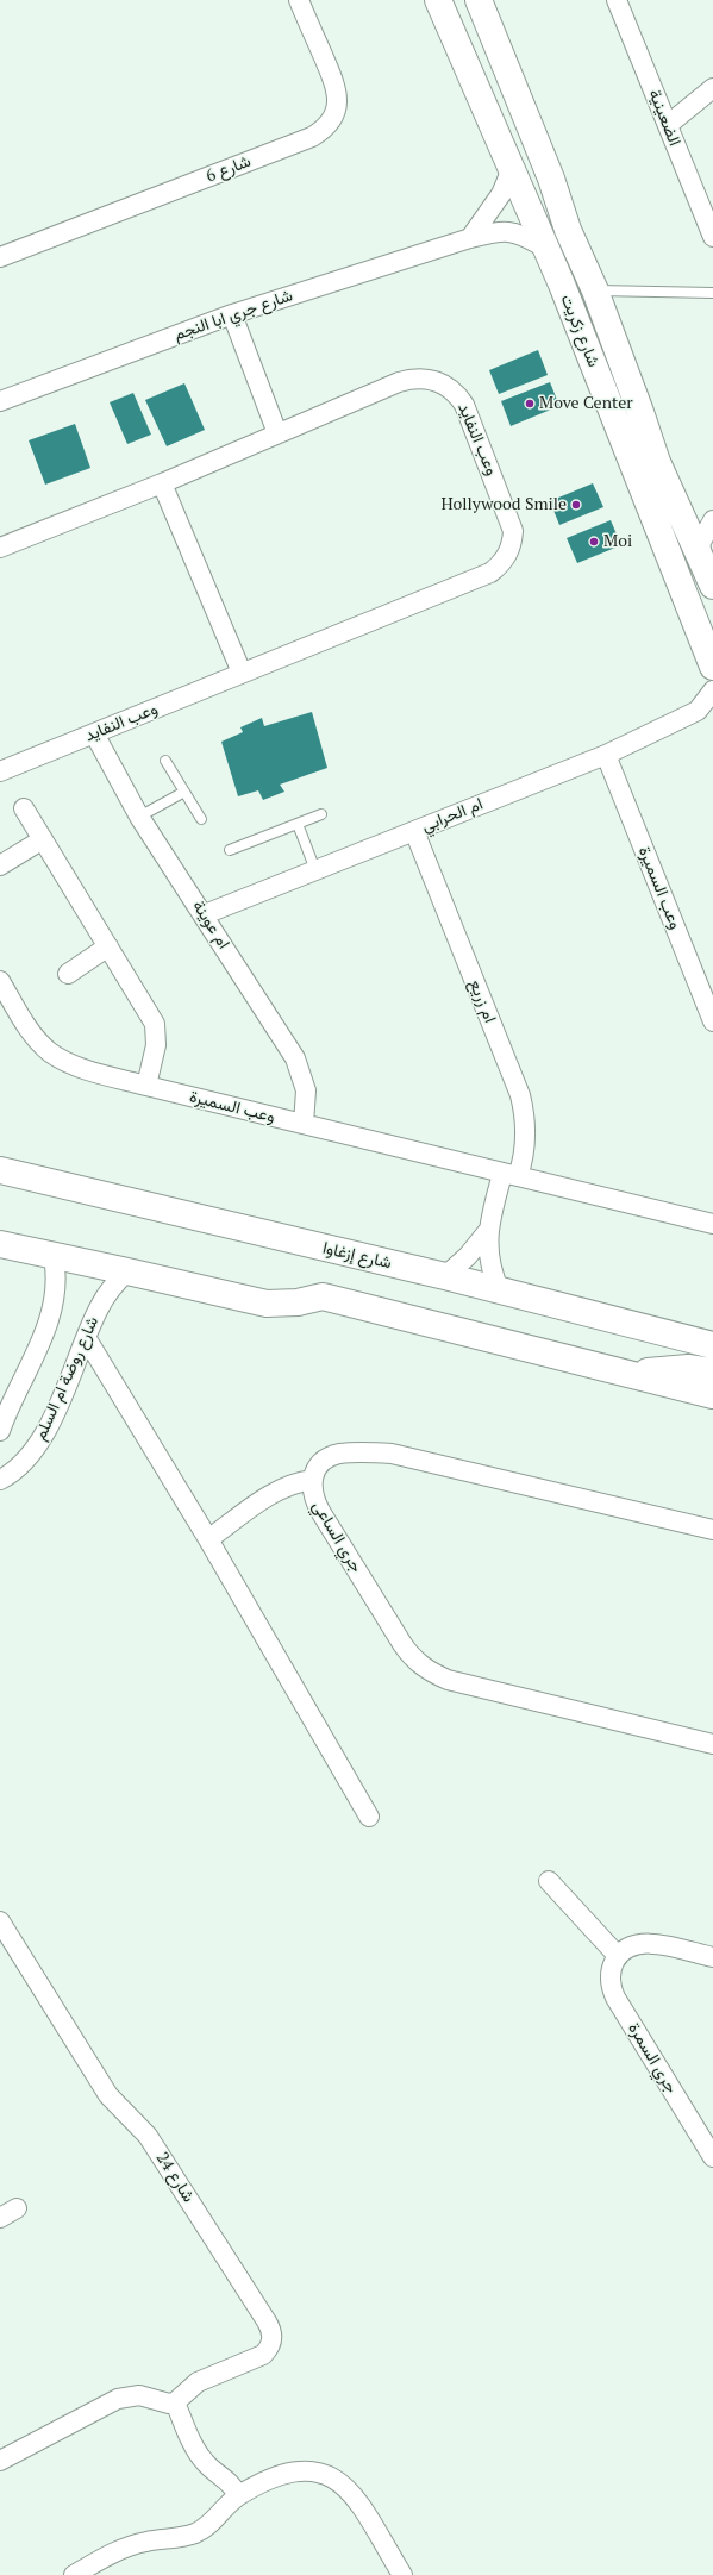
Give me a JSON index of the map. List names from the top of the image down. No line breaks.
{"streets":{"main road":["شارع زكريت","شارع إزغاوا"],"street":["الضعينية","شارع 6","شارع جري ابا النجم","وعب النفايد","ام الحرابي","وعب السميرة","ام عوينة","ام زريع","شارع روضة ام السلم","جري الساعي","جري السمرة","شارع 24"]},"crossings":[["شارع جري ابا النجم","شارع زكريت"],["وعب النفايد","ام عوينة"],["ام الحرابي","وعب السميرة"],["ام الحرابي","ام عوينة"],["ام الحرابي","ام زريع"],["وعب السميرة","ام عوينة"],["وعب السميرة","ام زريع"]],"places":["Move Center","Hollywood Smile","Moi"]}
